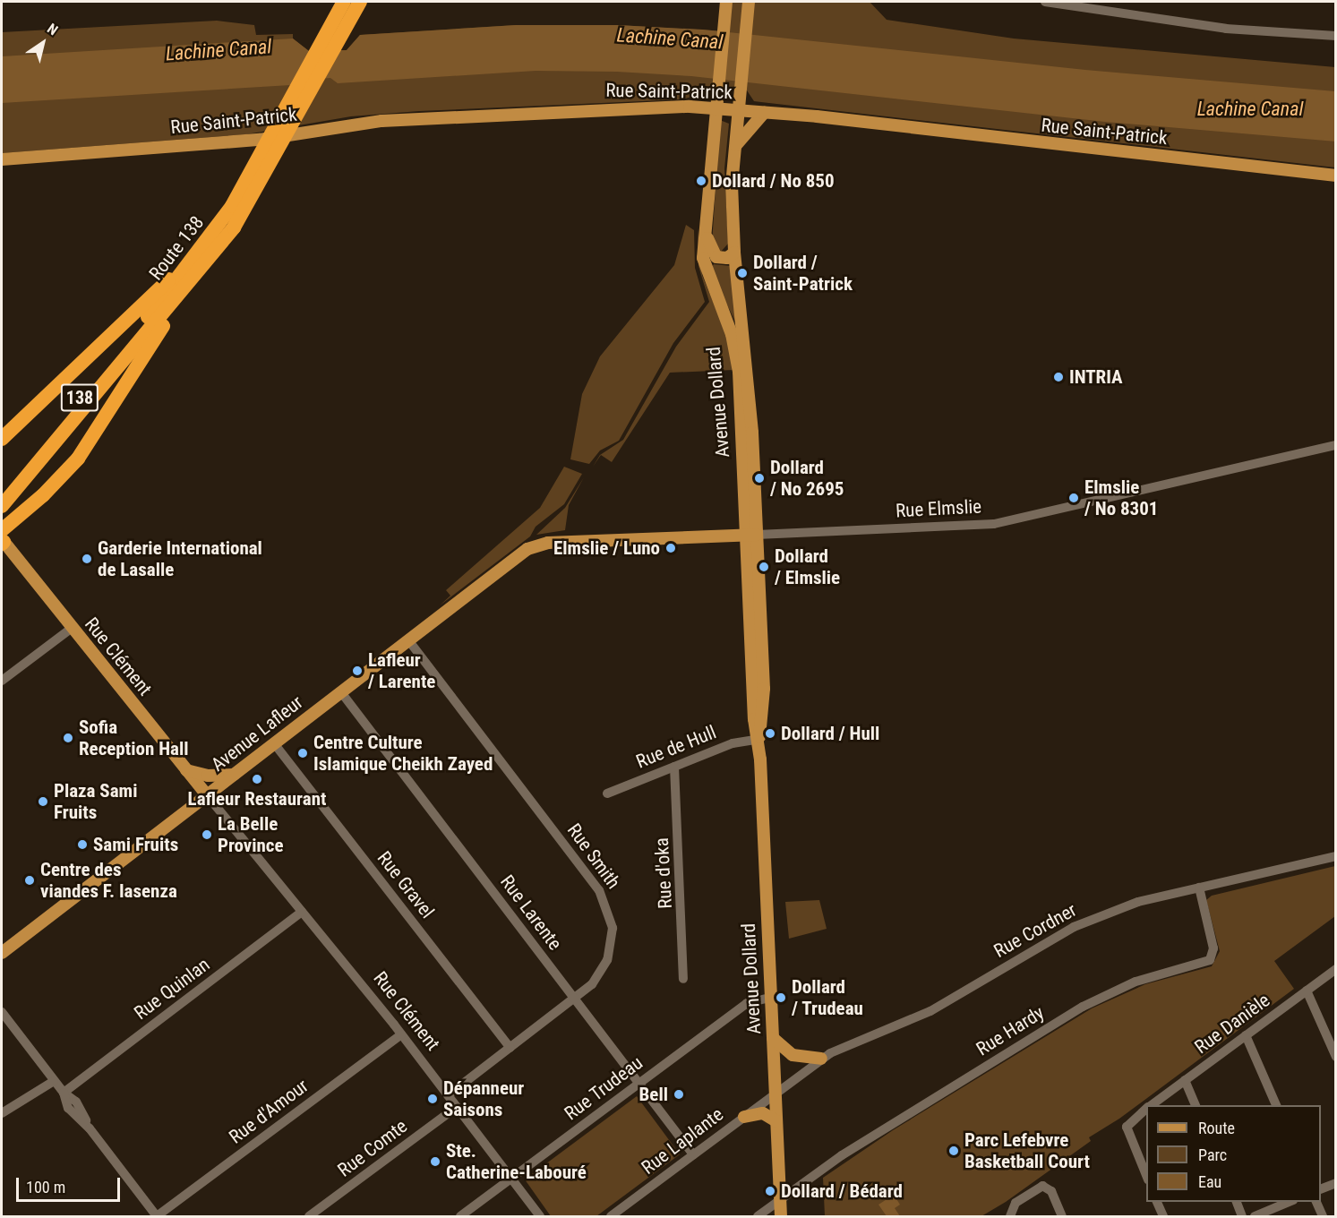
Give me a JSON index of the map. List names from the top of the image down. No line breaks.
{"streets":{"highway":["Route 138","138"],"main road":["Rue Saint-Patrick","Avenue Dollard","Rue Elmslie","Rue Clément","Avenue Lafleur"],"street":["Rue de Hull","Rue Smith","Rue d'oka","Rue Gravel","Rue Larente","Rue Cordner","Rue Quinlan","Rue Danièle","Rue Hardy","Rue Trudeau","Rue d'Amour","Rue Laplante","Rue Comte"]},"crossings":[["Rue Saint-Patrick","Avenue Dollard"],["Route 138","138"],["Avenue Dollard","Rue Elmslie"],["Avenue Dollard","Rue de Hull"],["Avenue Dollard","Rue Cordner"],["Avenue Dollard","Rue Hardy"],["Avenue Dollard","Rue Trudeau"],["Avenue Dollard","Rue Laplante"],["Rue Elmslie","Avenue Lafleur"],["Rue Clément","Avenue Lafleur"],["Rue Clément","Rue Smith"],["Rue Clément","Rue Quinlan"],["Rue Clément","Rue Trudeau"],["Rue Clément","Rue d'Amour"],["Rue Clément","Rue Comte"],["Avenue Lafleur","Rue Smith"],["Avenue Lafleur","Rue Gravel"],["Avenue Lafleur","Rue Larente"],["Rue de Hull","Rue d'oka"],["Rue Smith","Rue Gravel"],["Rue Smith","Rue Larente"],["Rue Larente","Rue Trudeau"],["Rue Larente","Rue Laplante"],["Rue Cordner","Rue Hardy"],["Rue Cordner","Rue Laplante"]],"water":["Lachine Canal"],"places":["Dollard / No 850","Dollard / Saint-Patrick","INTRIA","Dollard / No 2695","Elmslie / No 8301","Elmslie / Luno","Garderie International de Lasalle","Dollard / Elmslie","Lafleur / Larente","Dollard / Hull","Sofia Reception Hall","Centre Culture Islamique Cheikh Zayed","Lafleur Restaurant","Plaza Sami Fruits","La Belle Province","Sami Fruits","Centre des viandes F. Iasenza","Dollard / Trudeau","Bell","Dépanneur Saisons","Parc Lefebvre Basketball Court","Ste. Catherine-Labouré","Dollard / Bédard"],"legend":["Route","Parc","Eau"],"scale_bar":"100 m","north":"top right"}
